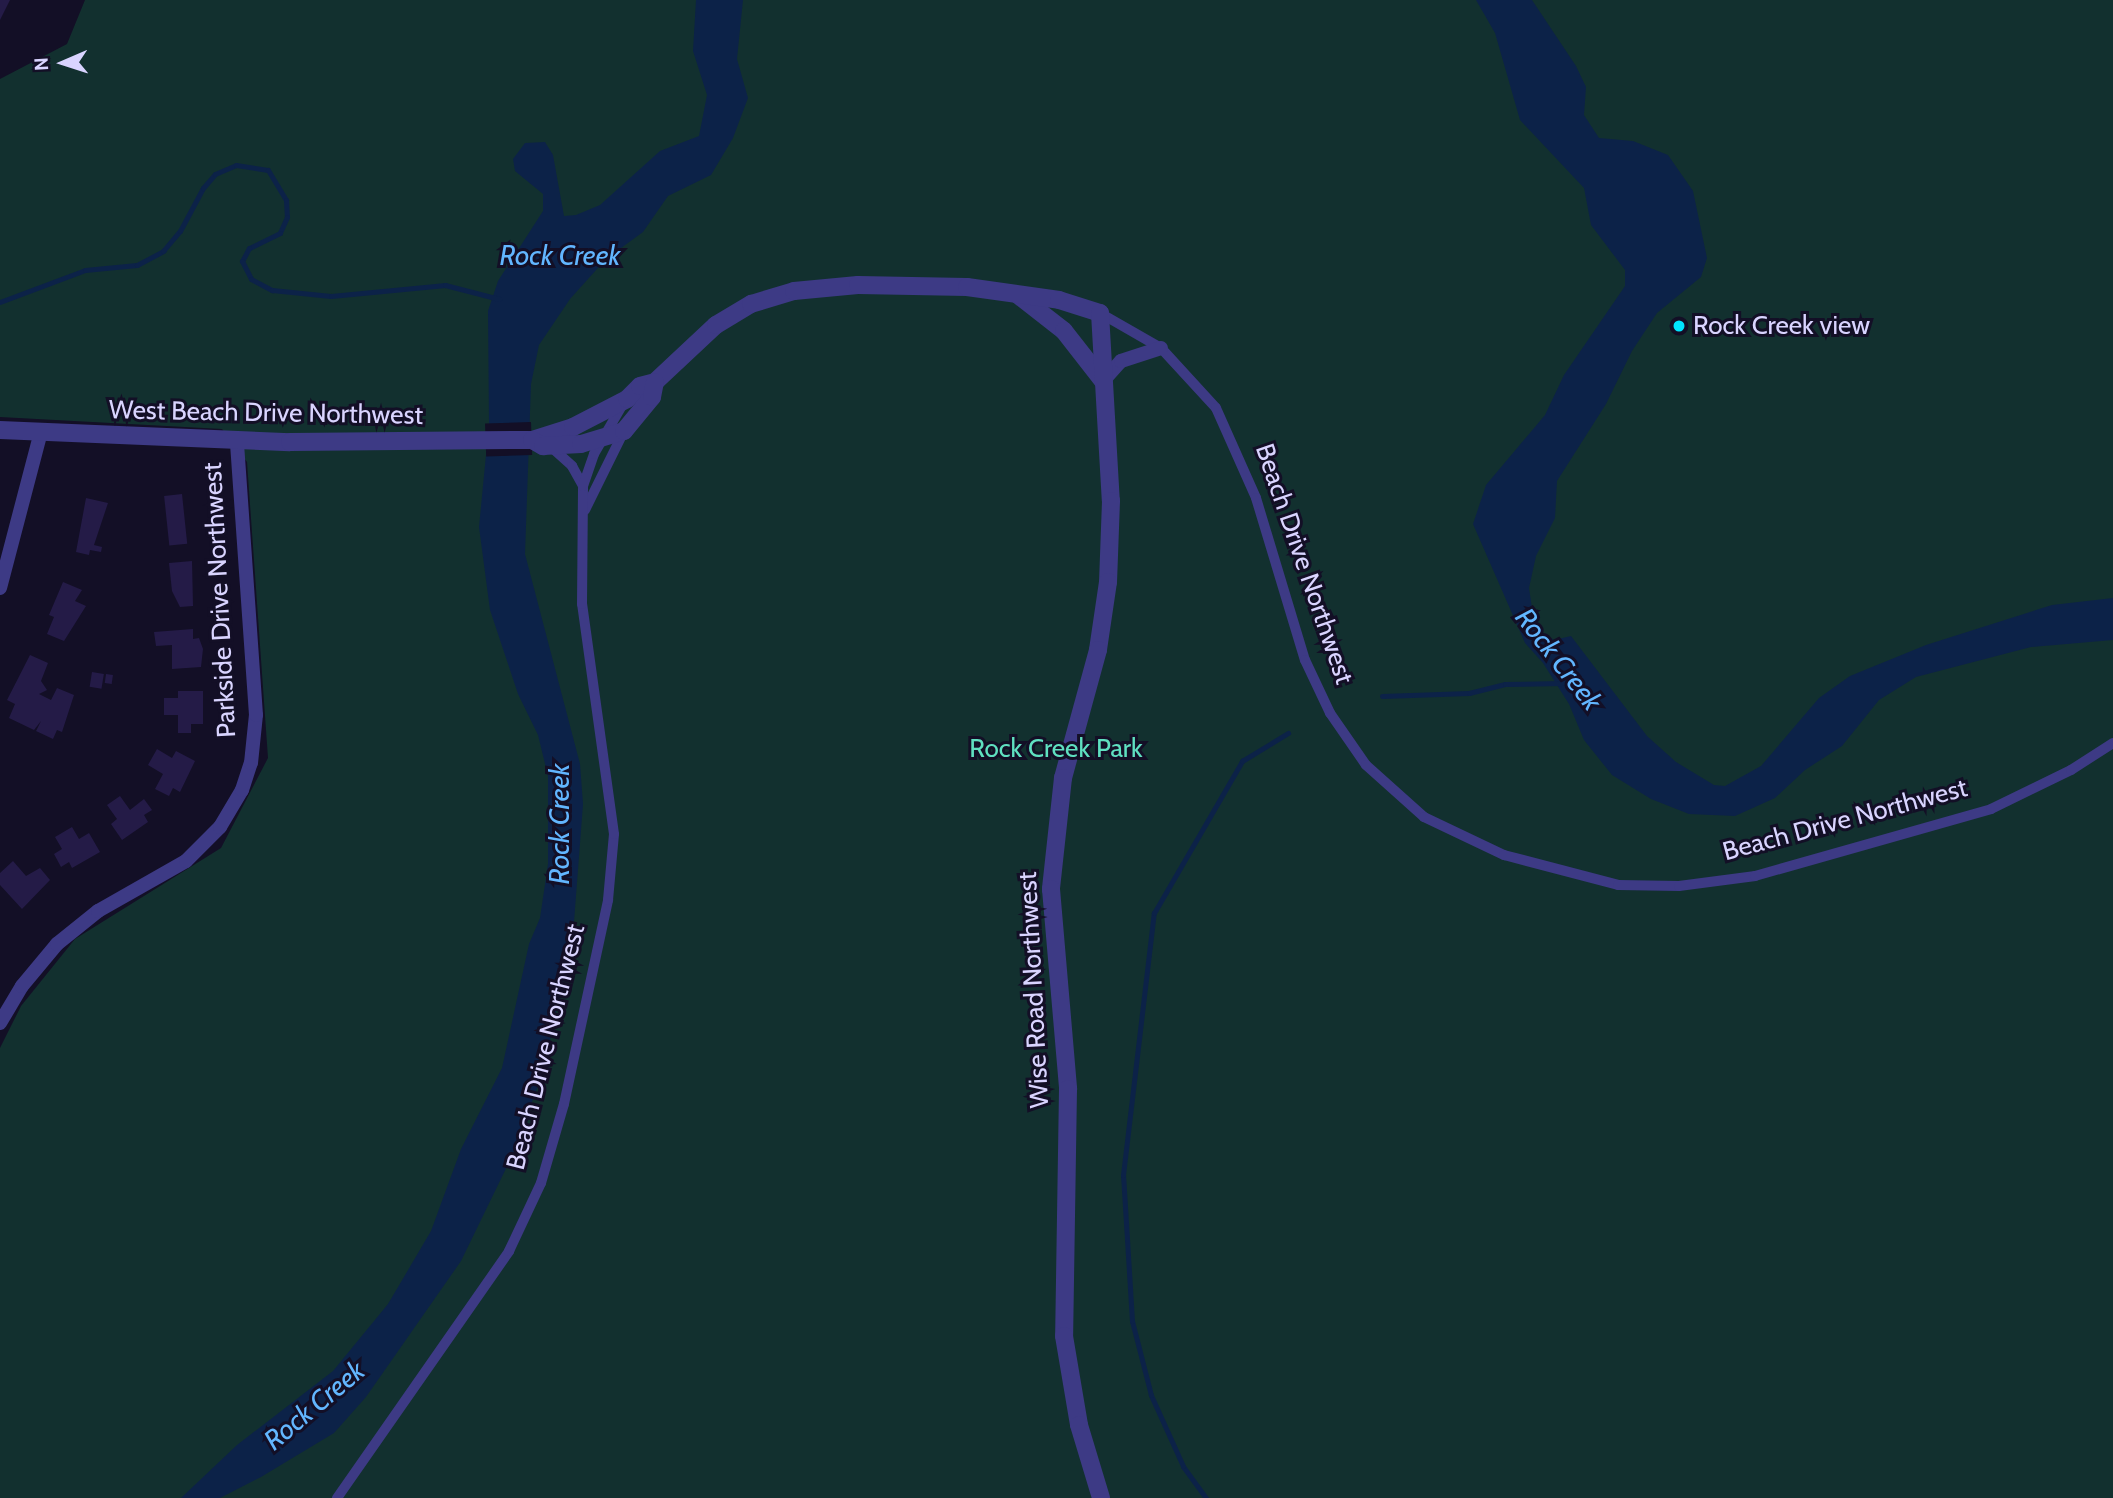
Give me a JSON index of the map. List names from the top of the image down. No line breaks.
{"streets":{"street":["West Beach Drive Northwest","Beach Drive Northwest","Parkside Drive Northwest","Wise Road Northwest"]},"crossings":[["West Beach Drive Northwest","Beach Drive Northwest"],["West Beach Drive Northwest","Parkside Drive Northwest"],["Beach Drive Northwest","Wise Road Northwest"]],"water":["Rock Creek"],"parks":["Rock Creek Park"],"places":["Rock Creek view"],"north":"left"}
